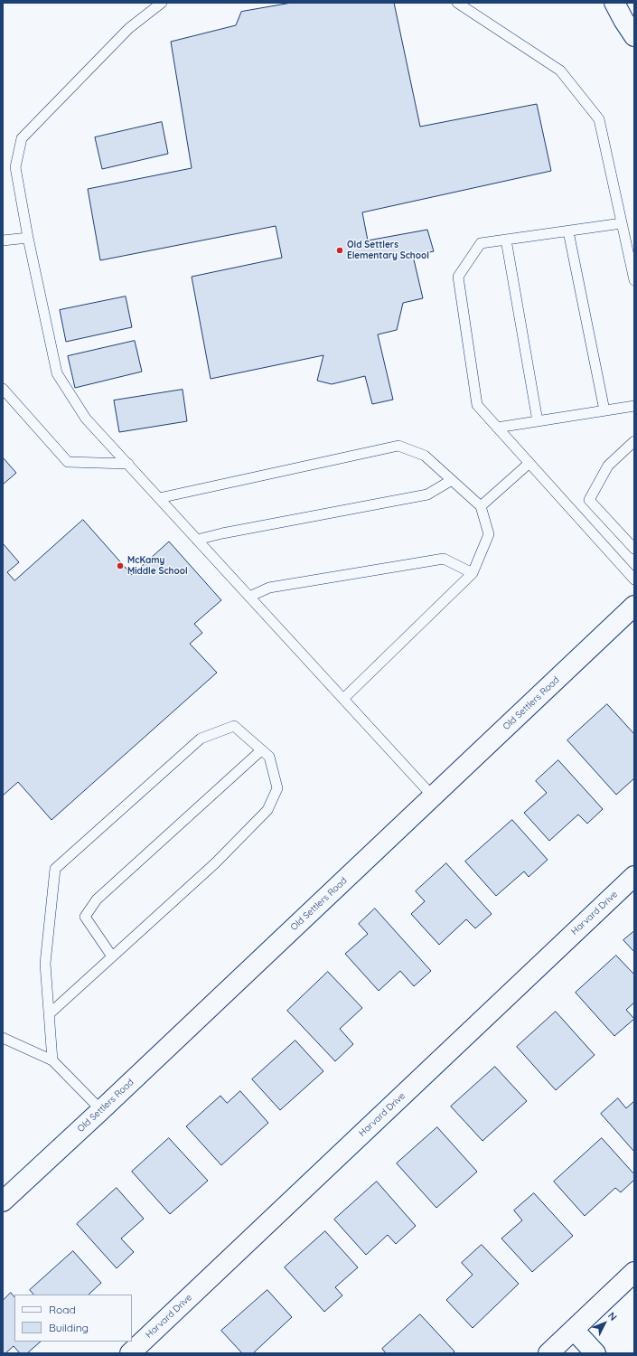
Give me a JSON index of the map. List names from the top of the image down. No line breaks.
{"streets":{"street":["Old Settlers Road","Harvard Drive"]},"places":["Old Settlers Elementary School","McKamy Middle School"],"legend":["Road","Building"],"north":"top right"}
